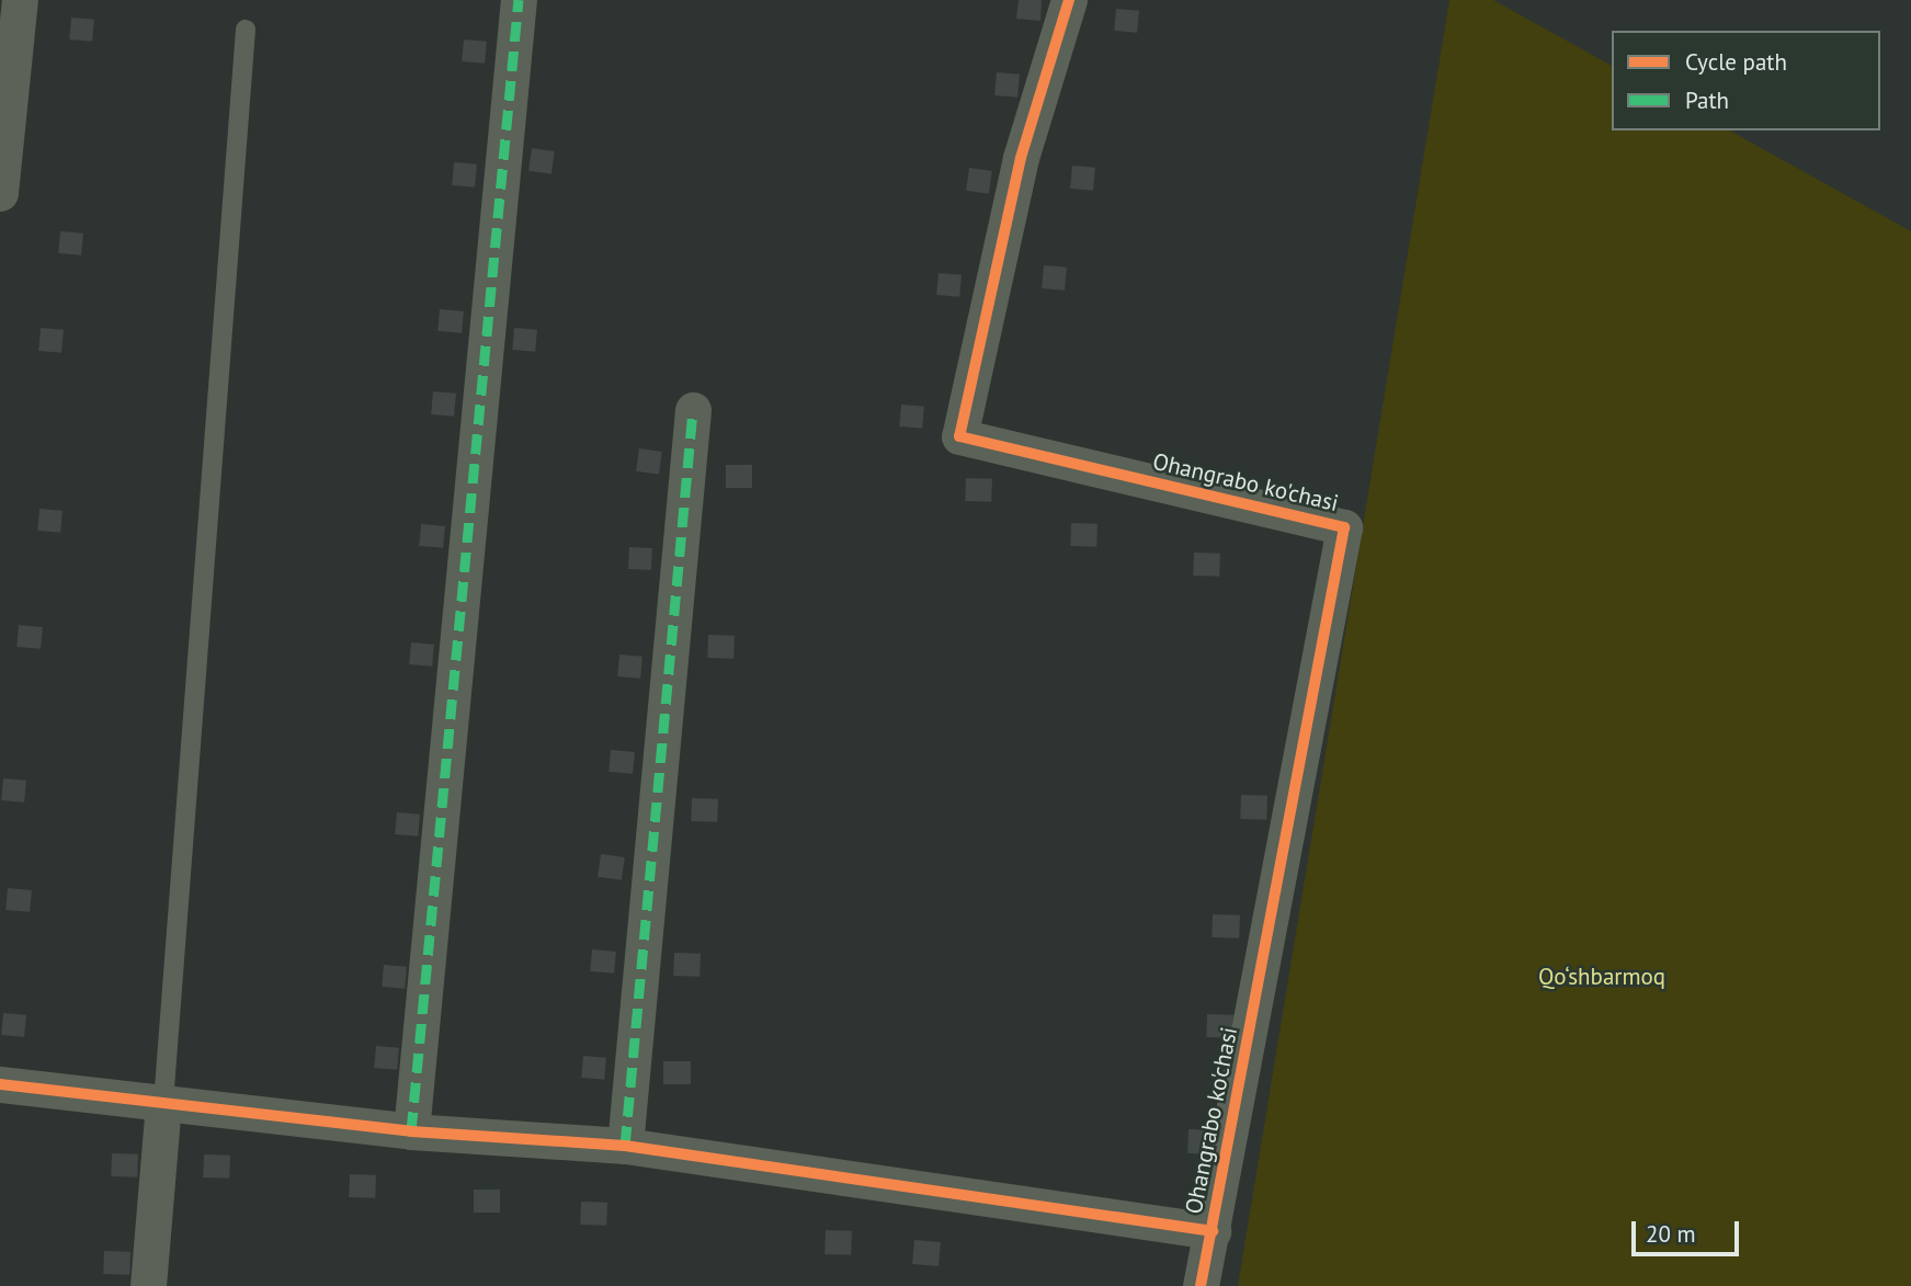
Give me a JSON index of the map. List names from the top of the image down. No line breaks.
{"streets":{"street":["Ohangrabo ko'chasi"]},"parks":["Qo‘shbarmoq"],"legend":["Cycle path","Path"],"scale_bar":"20 m"}
